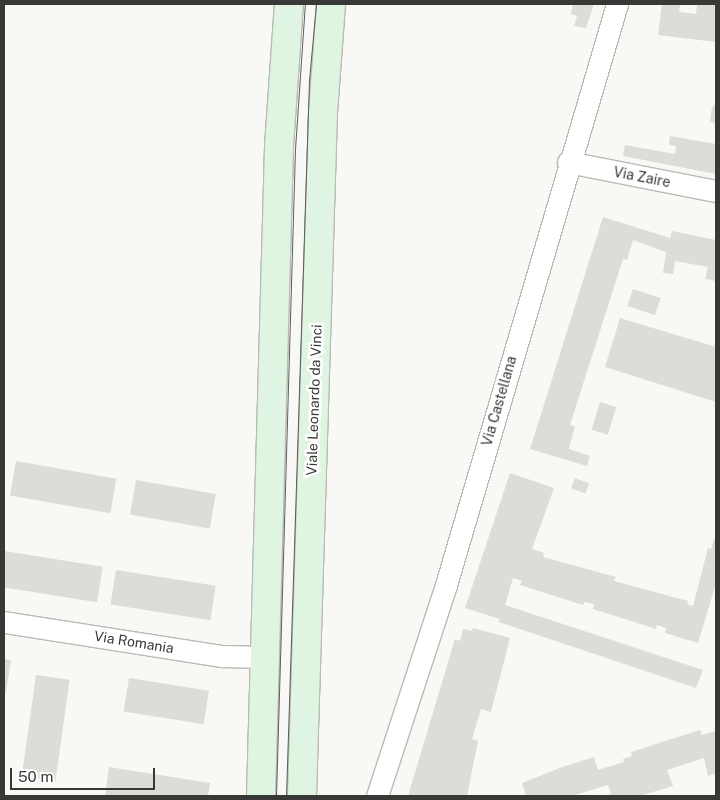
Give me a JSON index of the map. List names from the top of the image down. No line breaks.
{"streets":{"street":["Via Zaire","Viale Leonardo da Vinci","Via Castellana","Via Romania"]},"crossings":[["Via Zaire","Via Castellana"]],"scale_bar":"50 m"}
